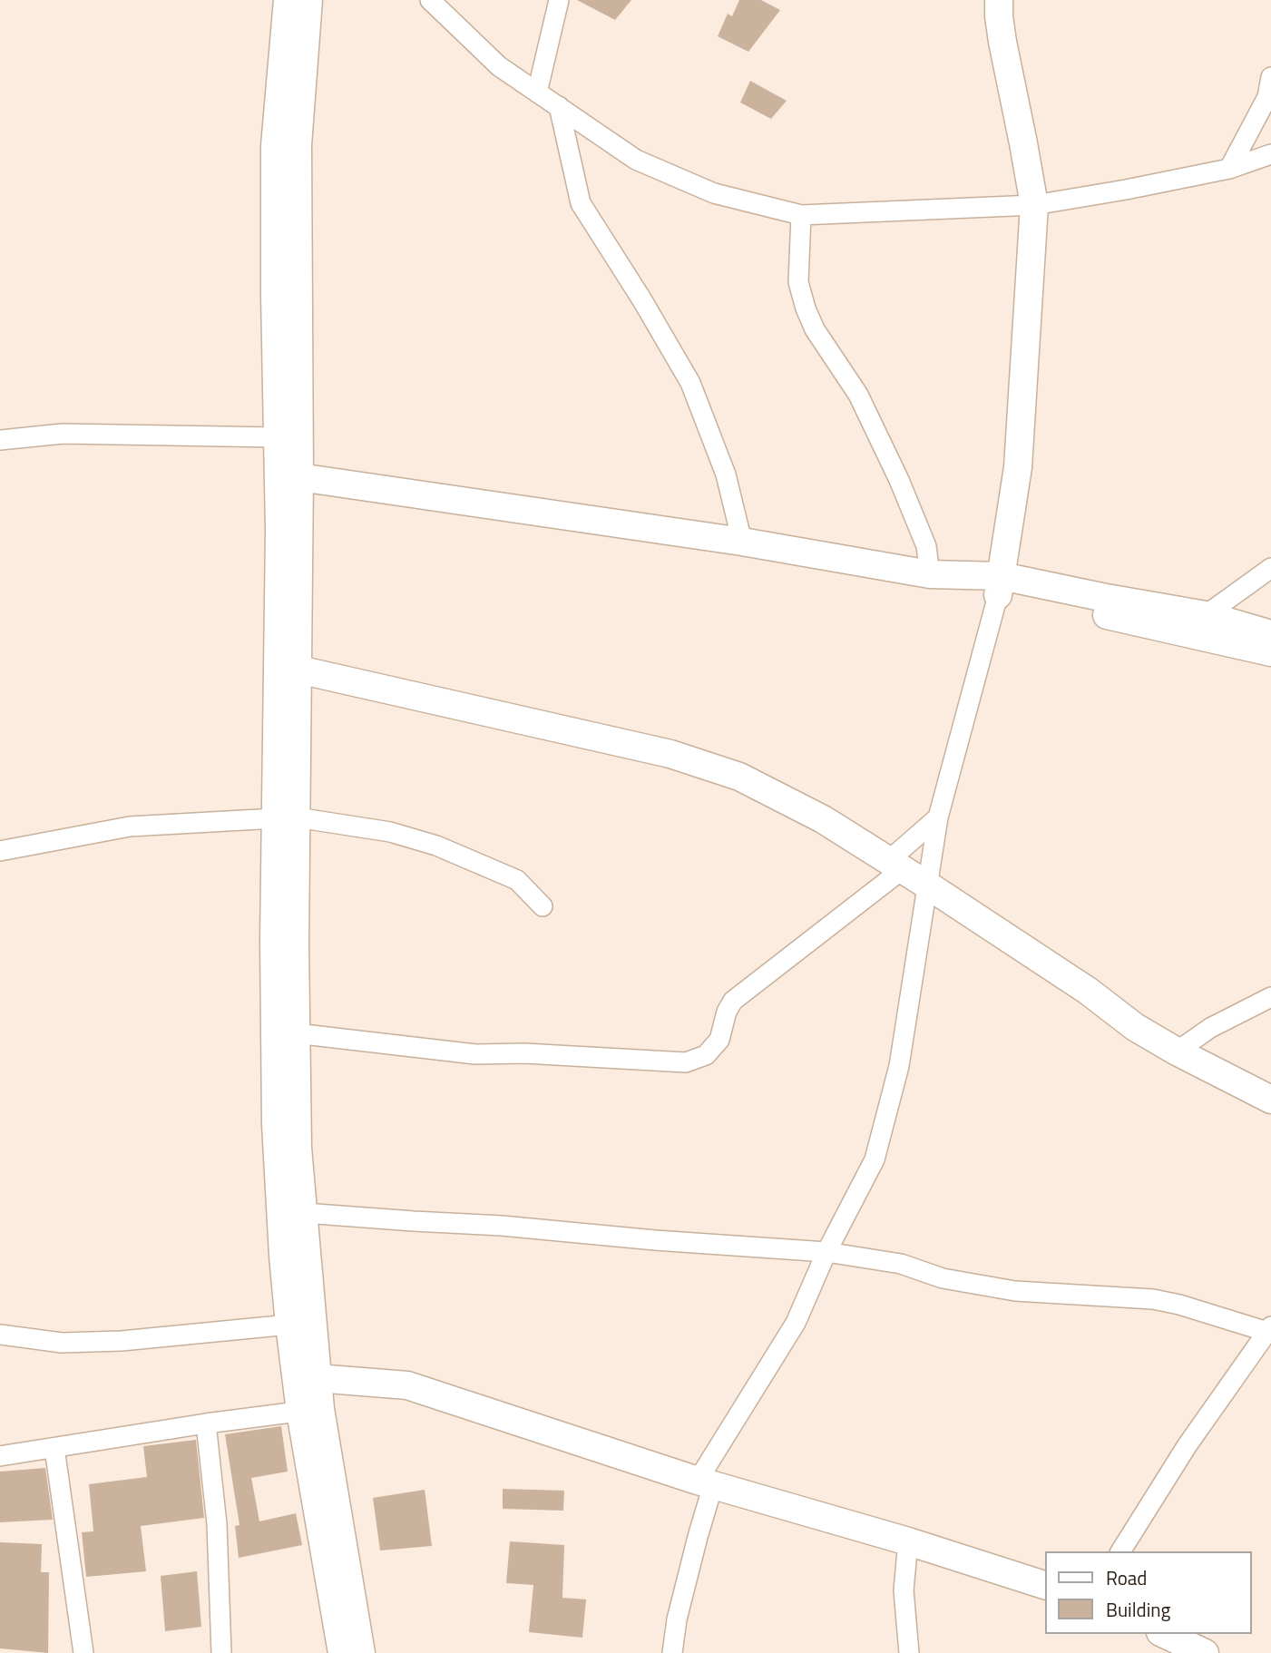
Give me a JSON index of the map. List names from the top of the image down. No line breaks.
{"legend":["Road","Building"]}
